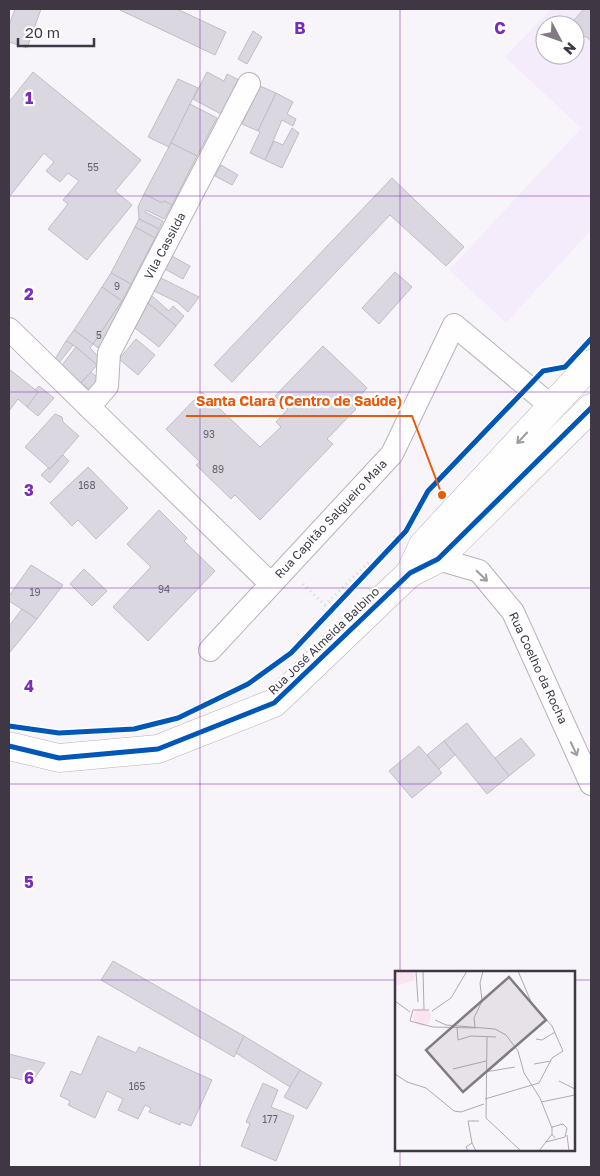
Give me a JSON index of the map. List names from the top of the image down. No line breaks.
{"streets":{"street":["Vila Cassilda","Rua Capitão Salgueiro Maia","Rua José Almeida Balbino","Rua Coelho da Rocha"]},"crossings":[["Vila Cassilda","Rua Capitão Salgueiro Maia"],["Rua Capitão Salgueiro Maia","Rua José Almeida Balbino"],["Rua José Almeida Balbino","Rua Coelho da Rocha"]],"one_way":["Rua Coelho da Rocha"],"places":["Santa Clara (Centro de Saúde)"],"house_numbers":["55","9","5","93","89","168","94","19","165","177"],"scale_bar":"20 m","north":"bottom right","grid":{"columns":["B","C"],"rows":["1","2","3","4","5","6"]}}
